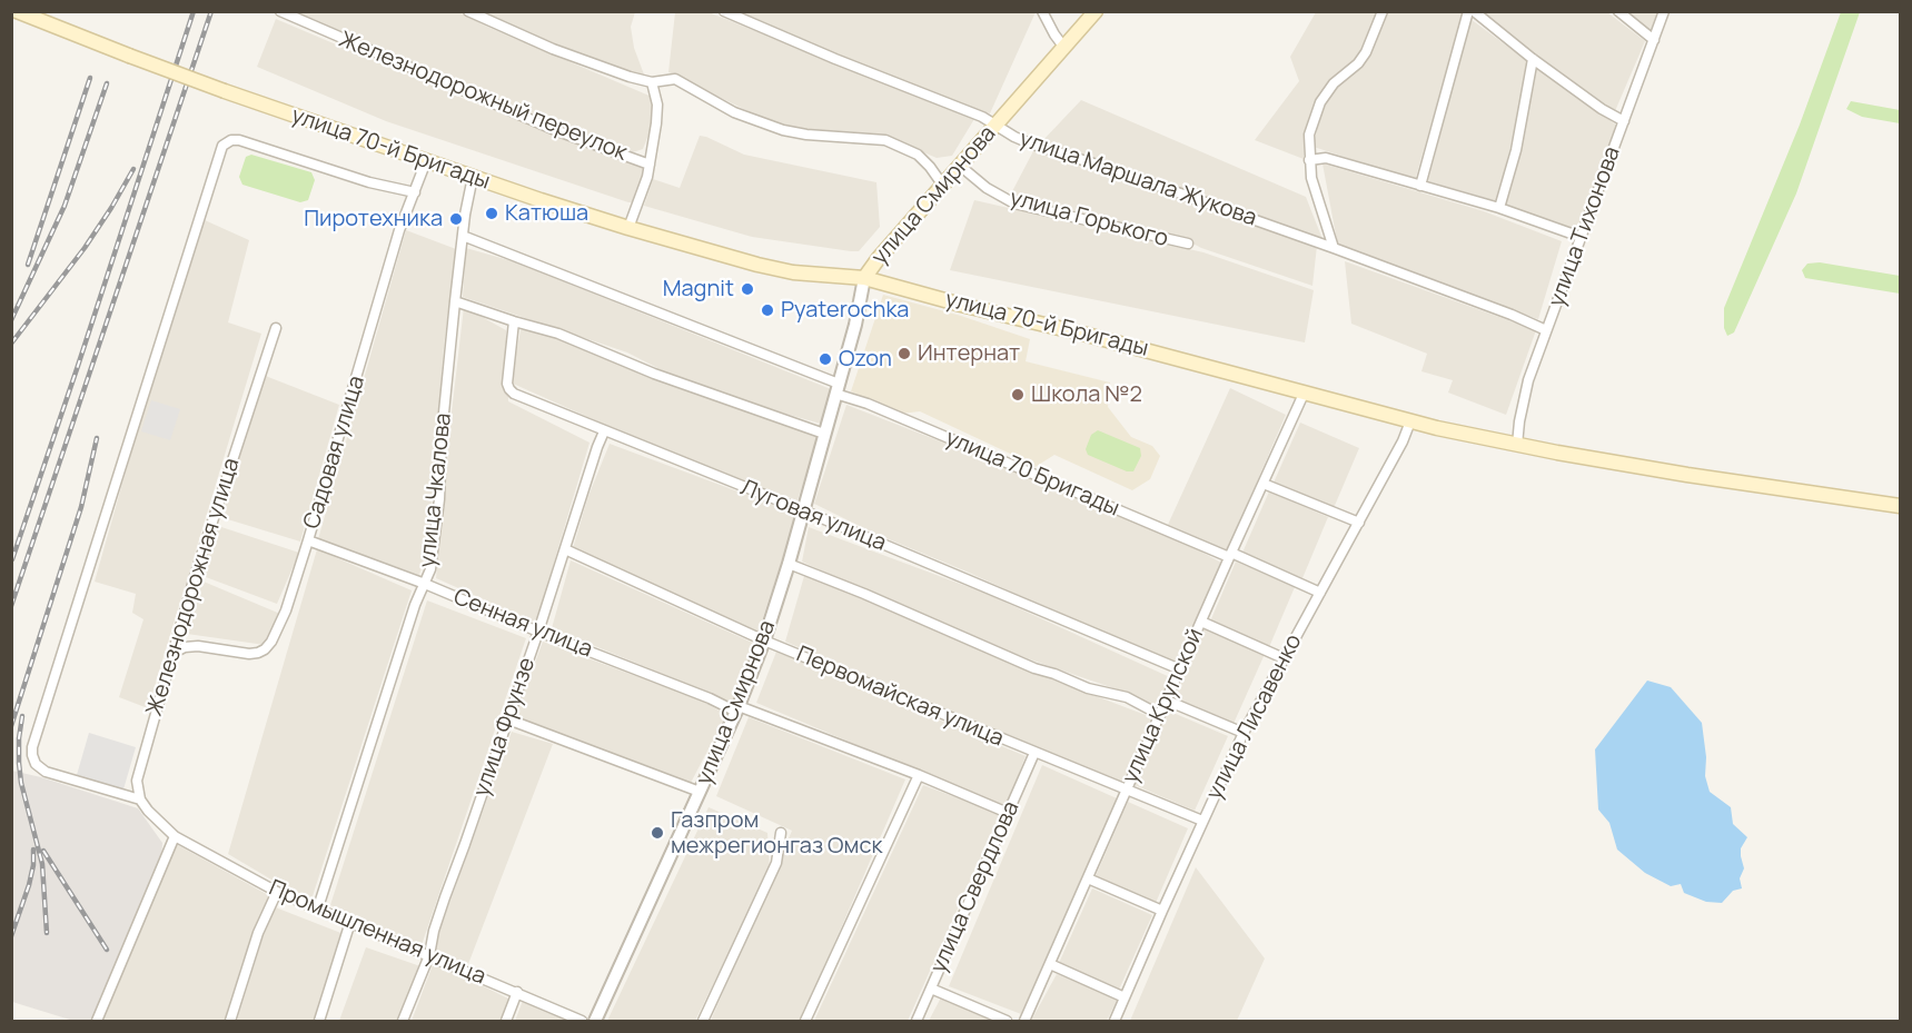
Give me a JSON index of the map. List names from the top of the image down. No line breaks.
{"streets":{"main road":["улица 70-й Бригады","улица Смирнова"],"street":["Железнодорожный переулок","улица Маршала Жукова","улица Горького","улица Тихонова","Садовая улица","улица 70 Бригады","улица Чкалова","Луговая улица","Железнодорожная улица","Сенная улица","Первомайская улица","улица Крупской","улица Лисавенко","улица Фрунзе","улица Свердлова","Промышленная улица"]},"crossings":[["улица 70-й Бригады","улица Смирнова"],["улица 70-й Бригады","улица Тихонова"],["улица 70-й Бригады","Садовая улица"],["улица 70-й Бригады","улица Чкалова"],["улица 70-й Бригады","улица Крупской"],["улица 70-й Бригады","улица Лисавенко"],["улица Маршала Жукова","улица Смирнова"],["улица Маршала Жукова","улица Тихонова"],["улица Смирнова","улица Горького"],["улица Смирнова","улица 70 Бригады"],["улица Смирнова","Луговая улица"],["улица Смирнова","Сенная улица"],["улица Смирнова","Первомайская улица"],["Садовая улица","Железнодорожная улица"],["Садовая улица","Сенная улица"],["улица 70 Бригады","улица Чкалова"],["улица 70 Бригады","улица Крупской"],["улица 70 Бригады","улица Лисавенко"],["улица Чкалова","Сенная улица"],["улица Чкалова","Промышленная улица"],["Луговая улица","улица Крупской"],["Луговая улица","улица Фрунзе"],["Сенная улица","улица Фрунзе"],["Сенная улица","улица Свердлова"],["Первомайская улица","улица Крупской"],["Первомайская улица","улица Лисавенко"],["Первомайская улица","улица Фрунзе"],["Первомайская улица","улица Свердлова"],["улица Фрунзе","Промышленная улица"]],"places":["Катюша","Пиротехника","Magnit","Pyaterochka","Интернат","Ozon","Школа №2","Газпром межрегионгаз Омск"]}
